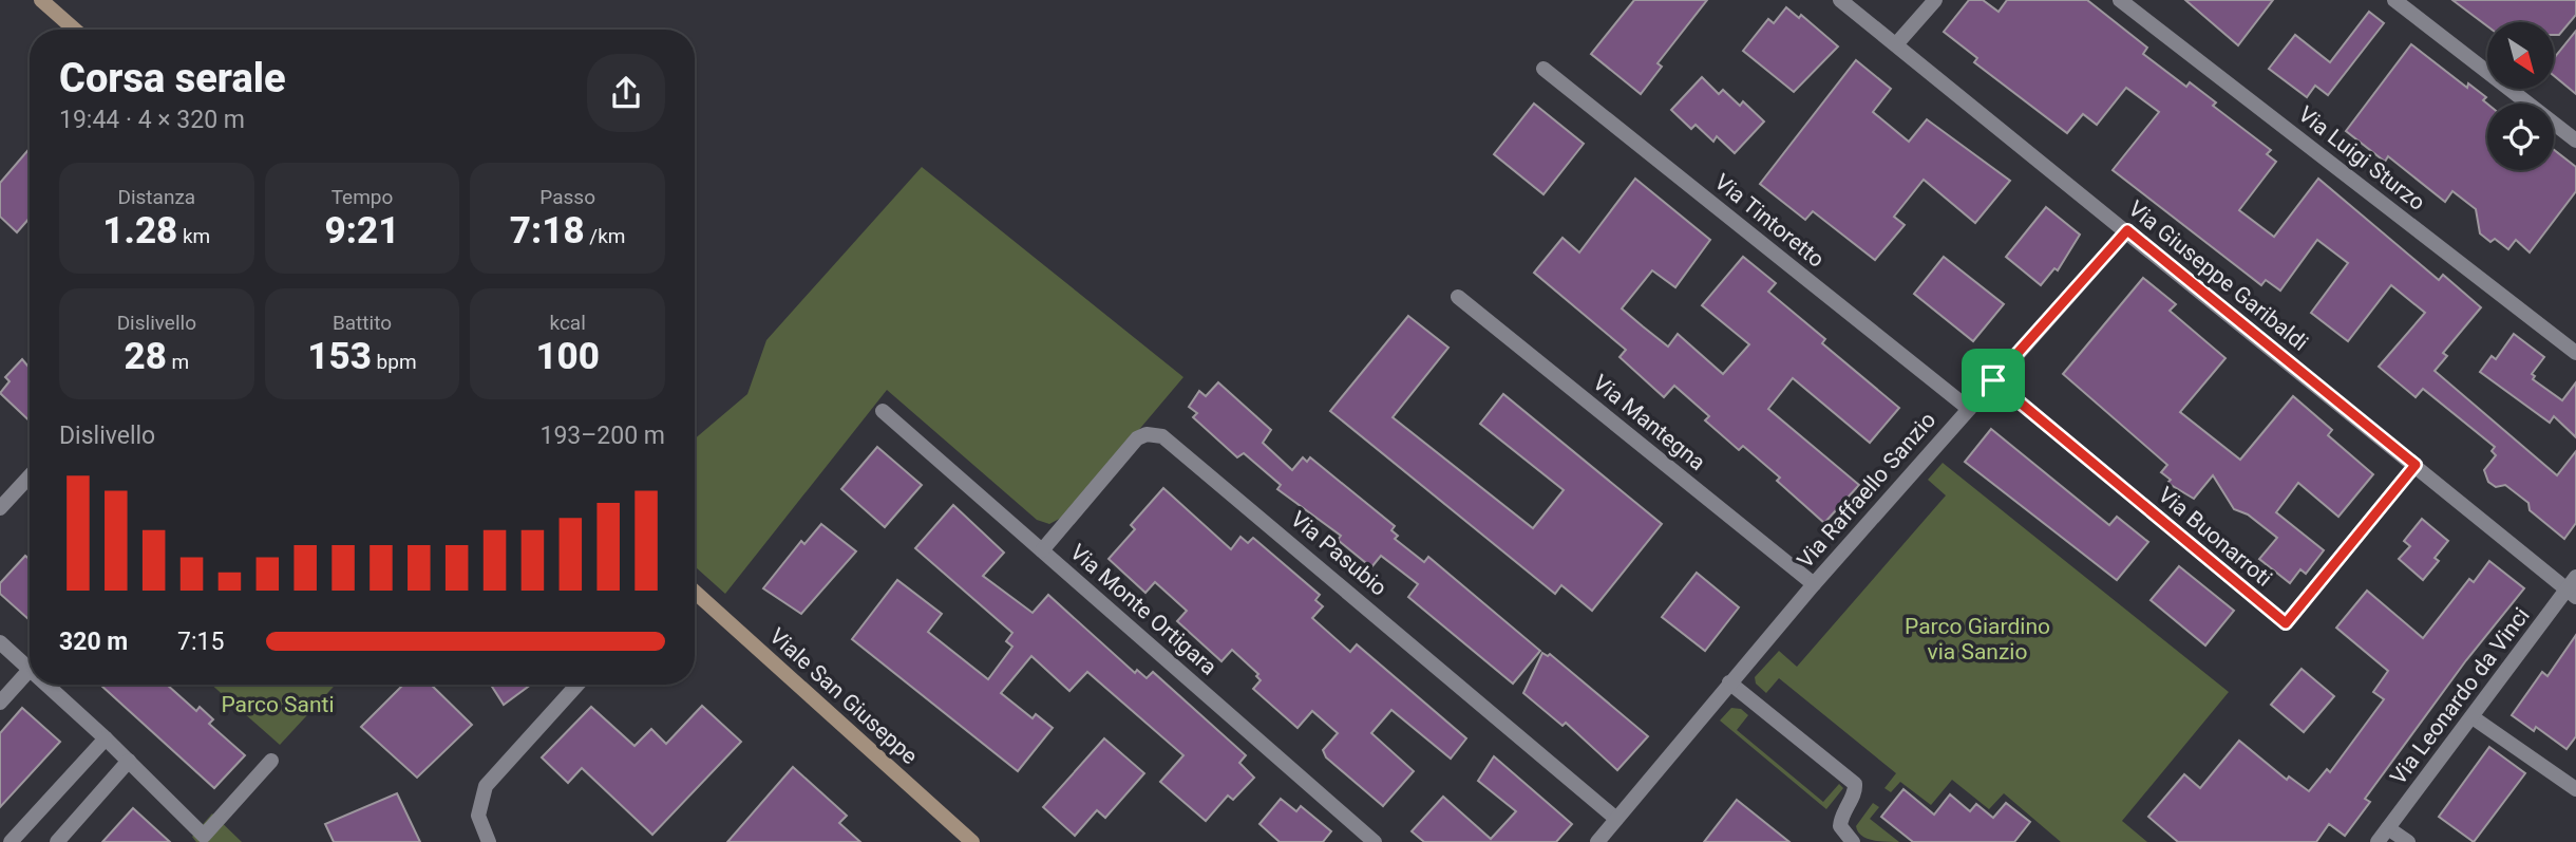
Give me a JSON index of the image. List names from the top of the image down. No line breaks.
{"streets":{"main road":["Viale San Giuseppe"],"street":["Via Luigi Sturzo","Via Tintoretto","Via Giuseppe Garibaldi","Via Mantegna","Via Raffaello Sanzio","Via Buonarroti","Via Pasubio","Via Monte Ortigara","Via Leonardo da Vinci"]},"crossings":[["Via Tintoretto","Via Raffaello Sanzio"],["Via Giuseppe Garibaldi","Via Raffaello Sanzio"],["Via Giuseppe Garibaldi","Via Buonarroti"],["Via Giuseppe Garibaldi","Via Leonardo da Vinci"],["Via Mantegna","Via Raffaello Sanzio"],["Via Raffaello Sanzio","Via Buonarroti"],["Via Raffaello Sanzio","Via Pasubio"],["Via Pasubio","Via Monte Ortigara"]],"parks":["Parco Giardino via Sanzio","Parco Santi"],"north":"bottom right","page":{"heading":["Corsa serale","19:44 · 4 × 320 m"],"stats":[["Distanza","1.28 km"],["Tempo","9:21"],["Passo","7:18 /km"],["Dislivello","28 m"],["Battito","153 bpm"],["kcal","100"]],"chart":["Dislivello","193–200 m"],"list":[{"name":"320 m","note":"7:15"}]}}
